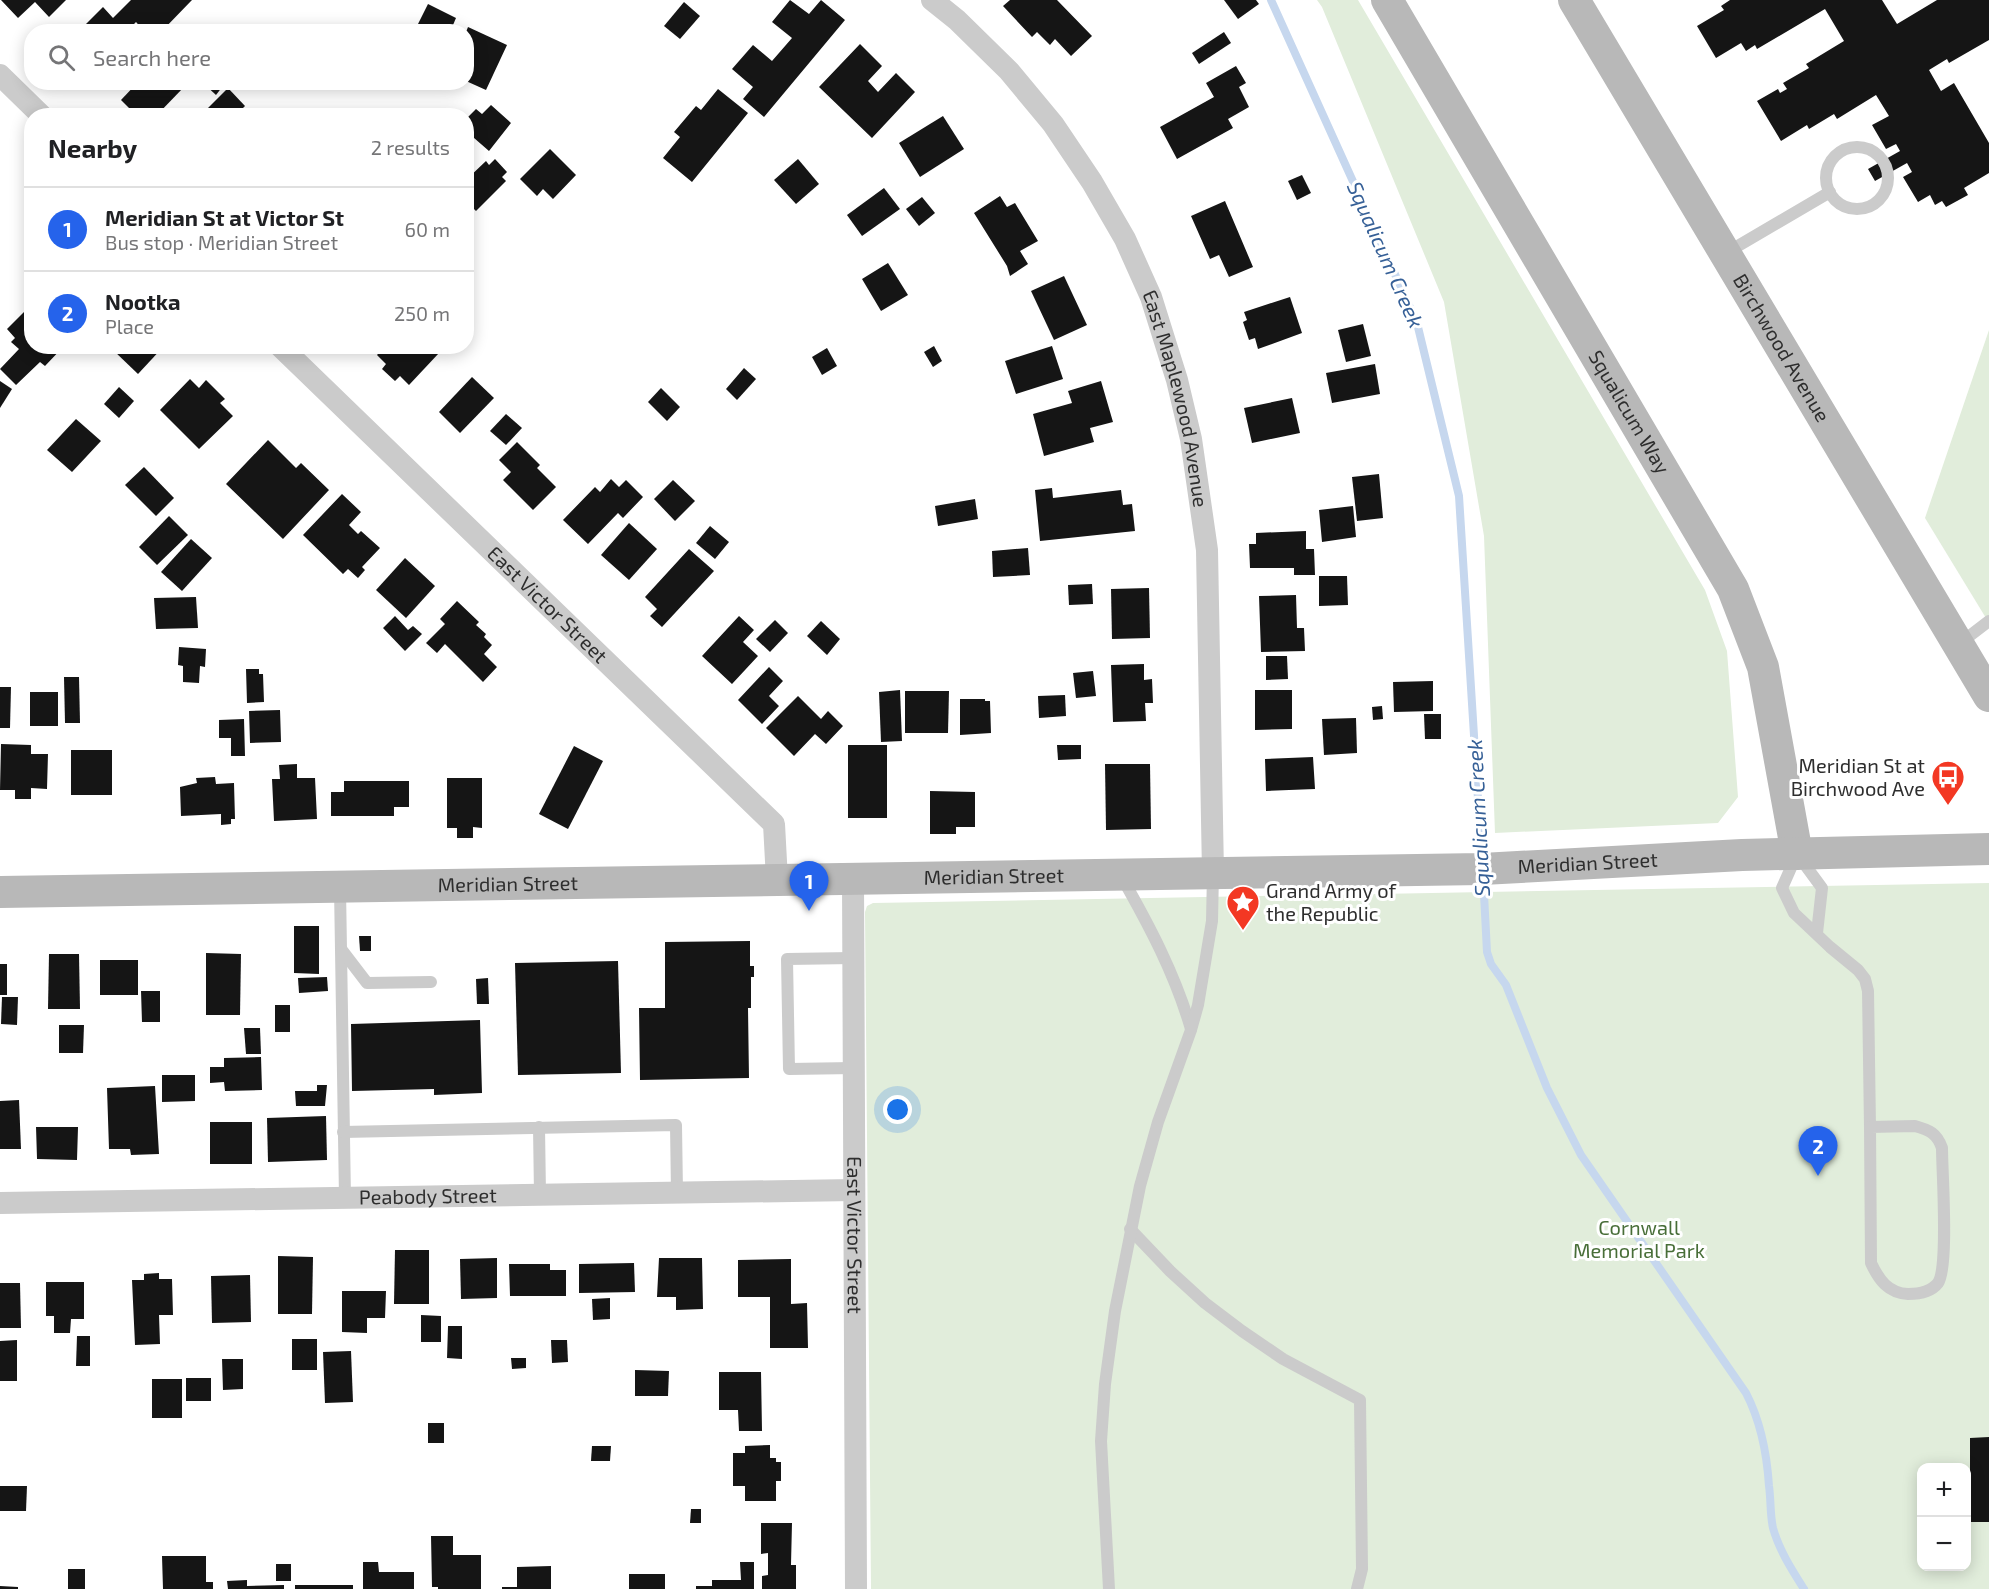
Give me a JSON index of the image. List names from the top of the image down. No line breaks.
{"streets":{"main road":["Birchwood Avenue","Squalicum Way","Meridian Street"],"street":["East Maplewood Avenue","East Victor Street","Peabody Street"]},"crossings":[["East Maplewood Avenue","Meridian Street"],["Squalicum Way","Meridian Street"],["East Victor Street","Meridian Street"],["East Victor Street","Peabody Street"]],"water":["Squalicum Creek"],"parks":["Cornwall Memorial Park"],"places":{"bus stop":["Meridian St at Birchwood Ave"],"place":["Grand Army of the Republic"]},"page":{"search":"Search here","heading":["Nearby","2 results"],"list":[{"mark":"1","name":"Meridian St at Victor St","note":"Bus stop · Meridian Street","value":"60 m"},{"mark":"2","name":"Nootka","note":"Place","value":"250 m"}],"pins":["1","2"],"map_buttons":["+","−"]}}
